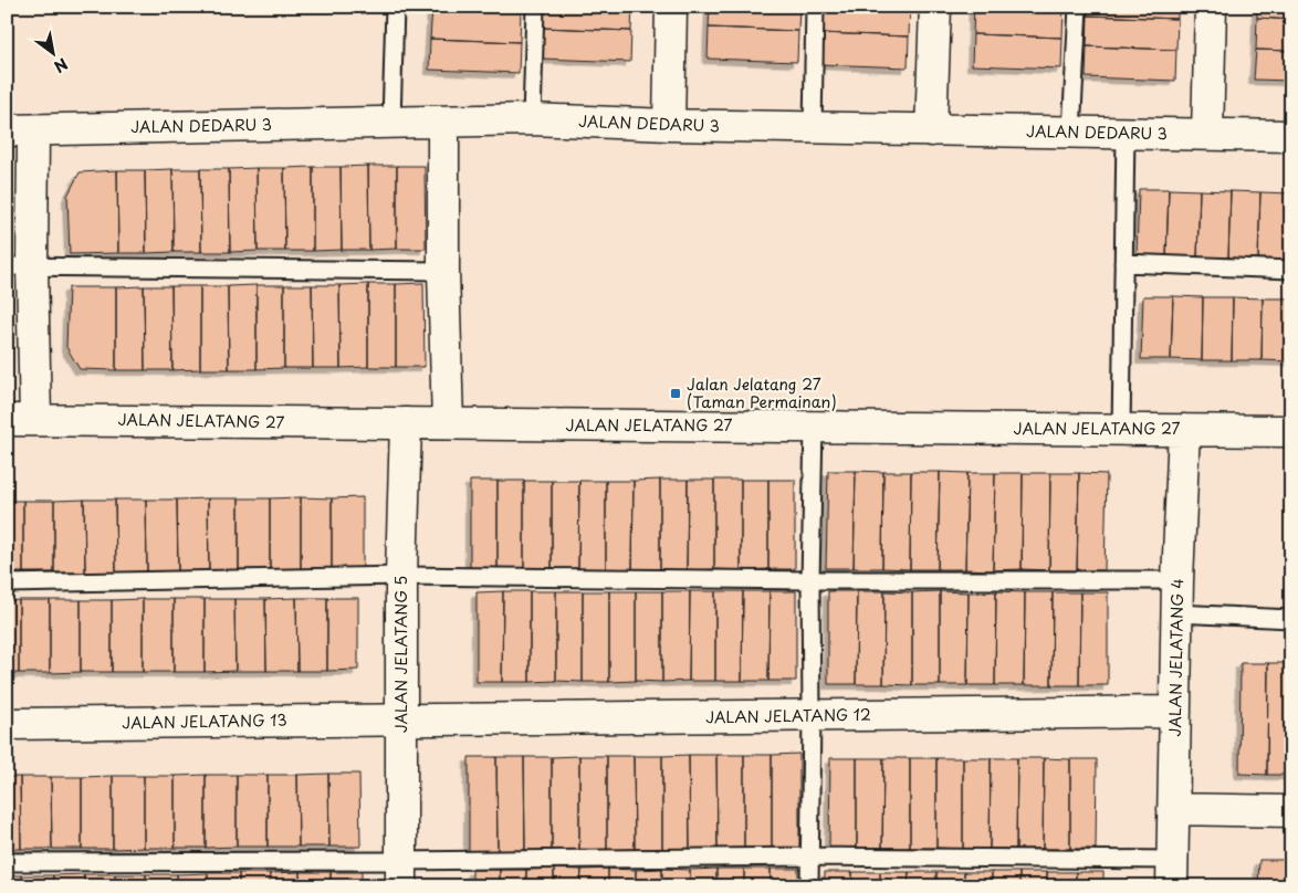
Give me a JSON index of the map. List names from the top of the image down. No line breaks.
{"streets":{"street":["JALAN DEDARU 3","JALAN JELATANG 27","JALAN JELATANG 5","JALAN JELATANG 4","JALAN JELATANG 12","JALAN JELATANG 13"]},"crossings":[["JALAN JELATANG 27","JALAN JELATANG 5"],["JALAN JELATANG 27","JALAN JELATANG 4"],["JALAN JELATANG 5","JALAN JELATANG 12"],["JALAN JELATANG 5","JALAN JELATANG 13"],["JALAN JELATANG 4","JALAN JELATANG 12"],["JALAN JELATANG 12","JALAN JELATANG 13"]],"places":{"transit":["Jalan Jelatang 27 (Taman Permainan)"]},"north":"bottom right"}
